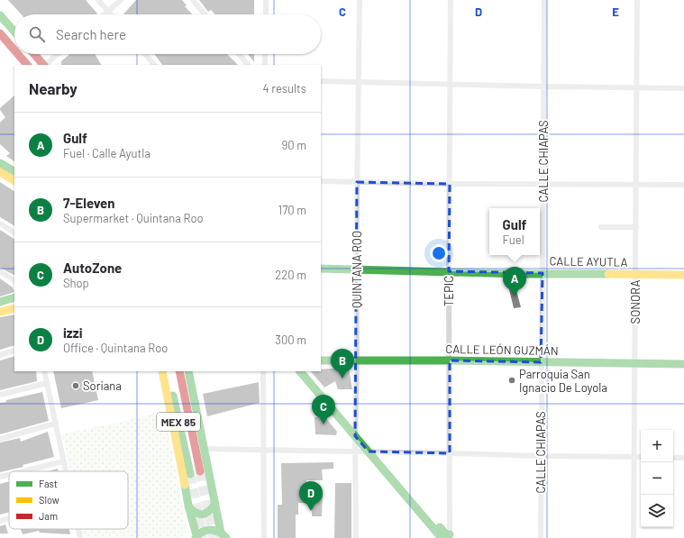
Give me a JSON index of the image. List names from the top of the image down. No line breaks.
{"streets":{"main road":["CALLE AYUTLA","CALLE LEÓN GUZMÁN","MEX 85"],"street":["CALLE CHIAPAS","QUINTANA ROO","TEPIC","SONORA"]},"crossings":[["CALLE CHIAPAS","CALLE AYUTLA"],["CALLE CHIAPAS","CALLE LEÓN GUZMÁN"],["CALLE AYUTLA","QUINTANA ROO"],["CALLE AYUTLA","TEPIC"],["CALLE AYUTLA","SONORA"],["QUINTANA ROO","CALLE LEÓN GUZMÁN"],["TEPIC","CALLE LEÓN GUZMÁN"],["SONORA","CALLE LEÓN GUZMÁN"]],"places":["Parroquia San Ignacio De Loyola","Soriana"],"legend":["Fast","Slow","Jam"],"page":{"search":"Search here","heading":["Nearby","4 results"],"list":[{"mark":"A","name":"Gulf","note":"Fuel · Calle Ayutla","value":"90 m"},{"mark":"B","name":"7-Eleven","note":"Supermarket · Quintana Roo","value":"170 m"},{"mark":"C","name":"AutoZone","note":"Shop","value":"220 m"},{"mark":"D","name":"izzi","note":"Office · Quintana Roo","value":"300 m"}],"popup":["Gulf","Fuel"],"pins":["A","B","C","D"],"map_buttons":["+","−"]},"grid":{"columns":["C","D","E"]}}
